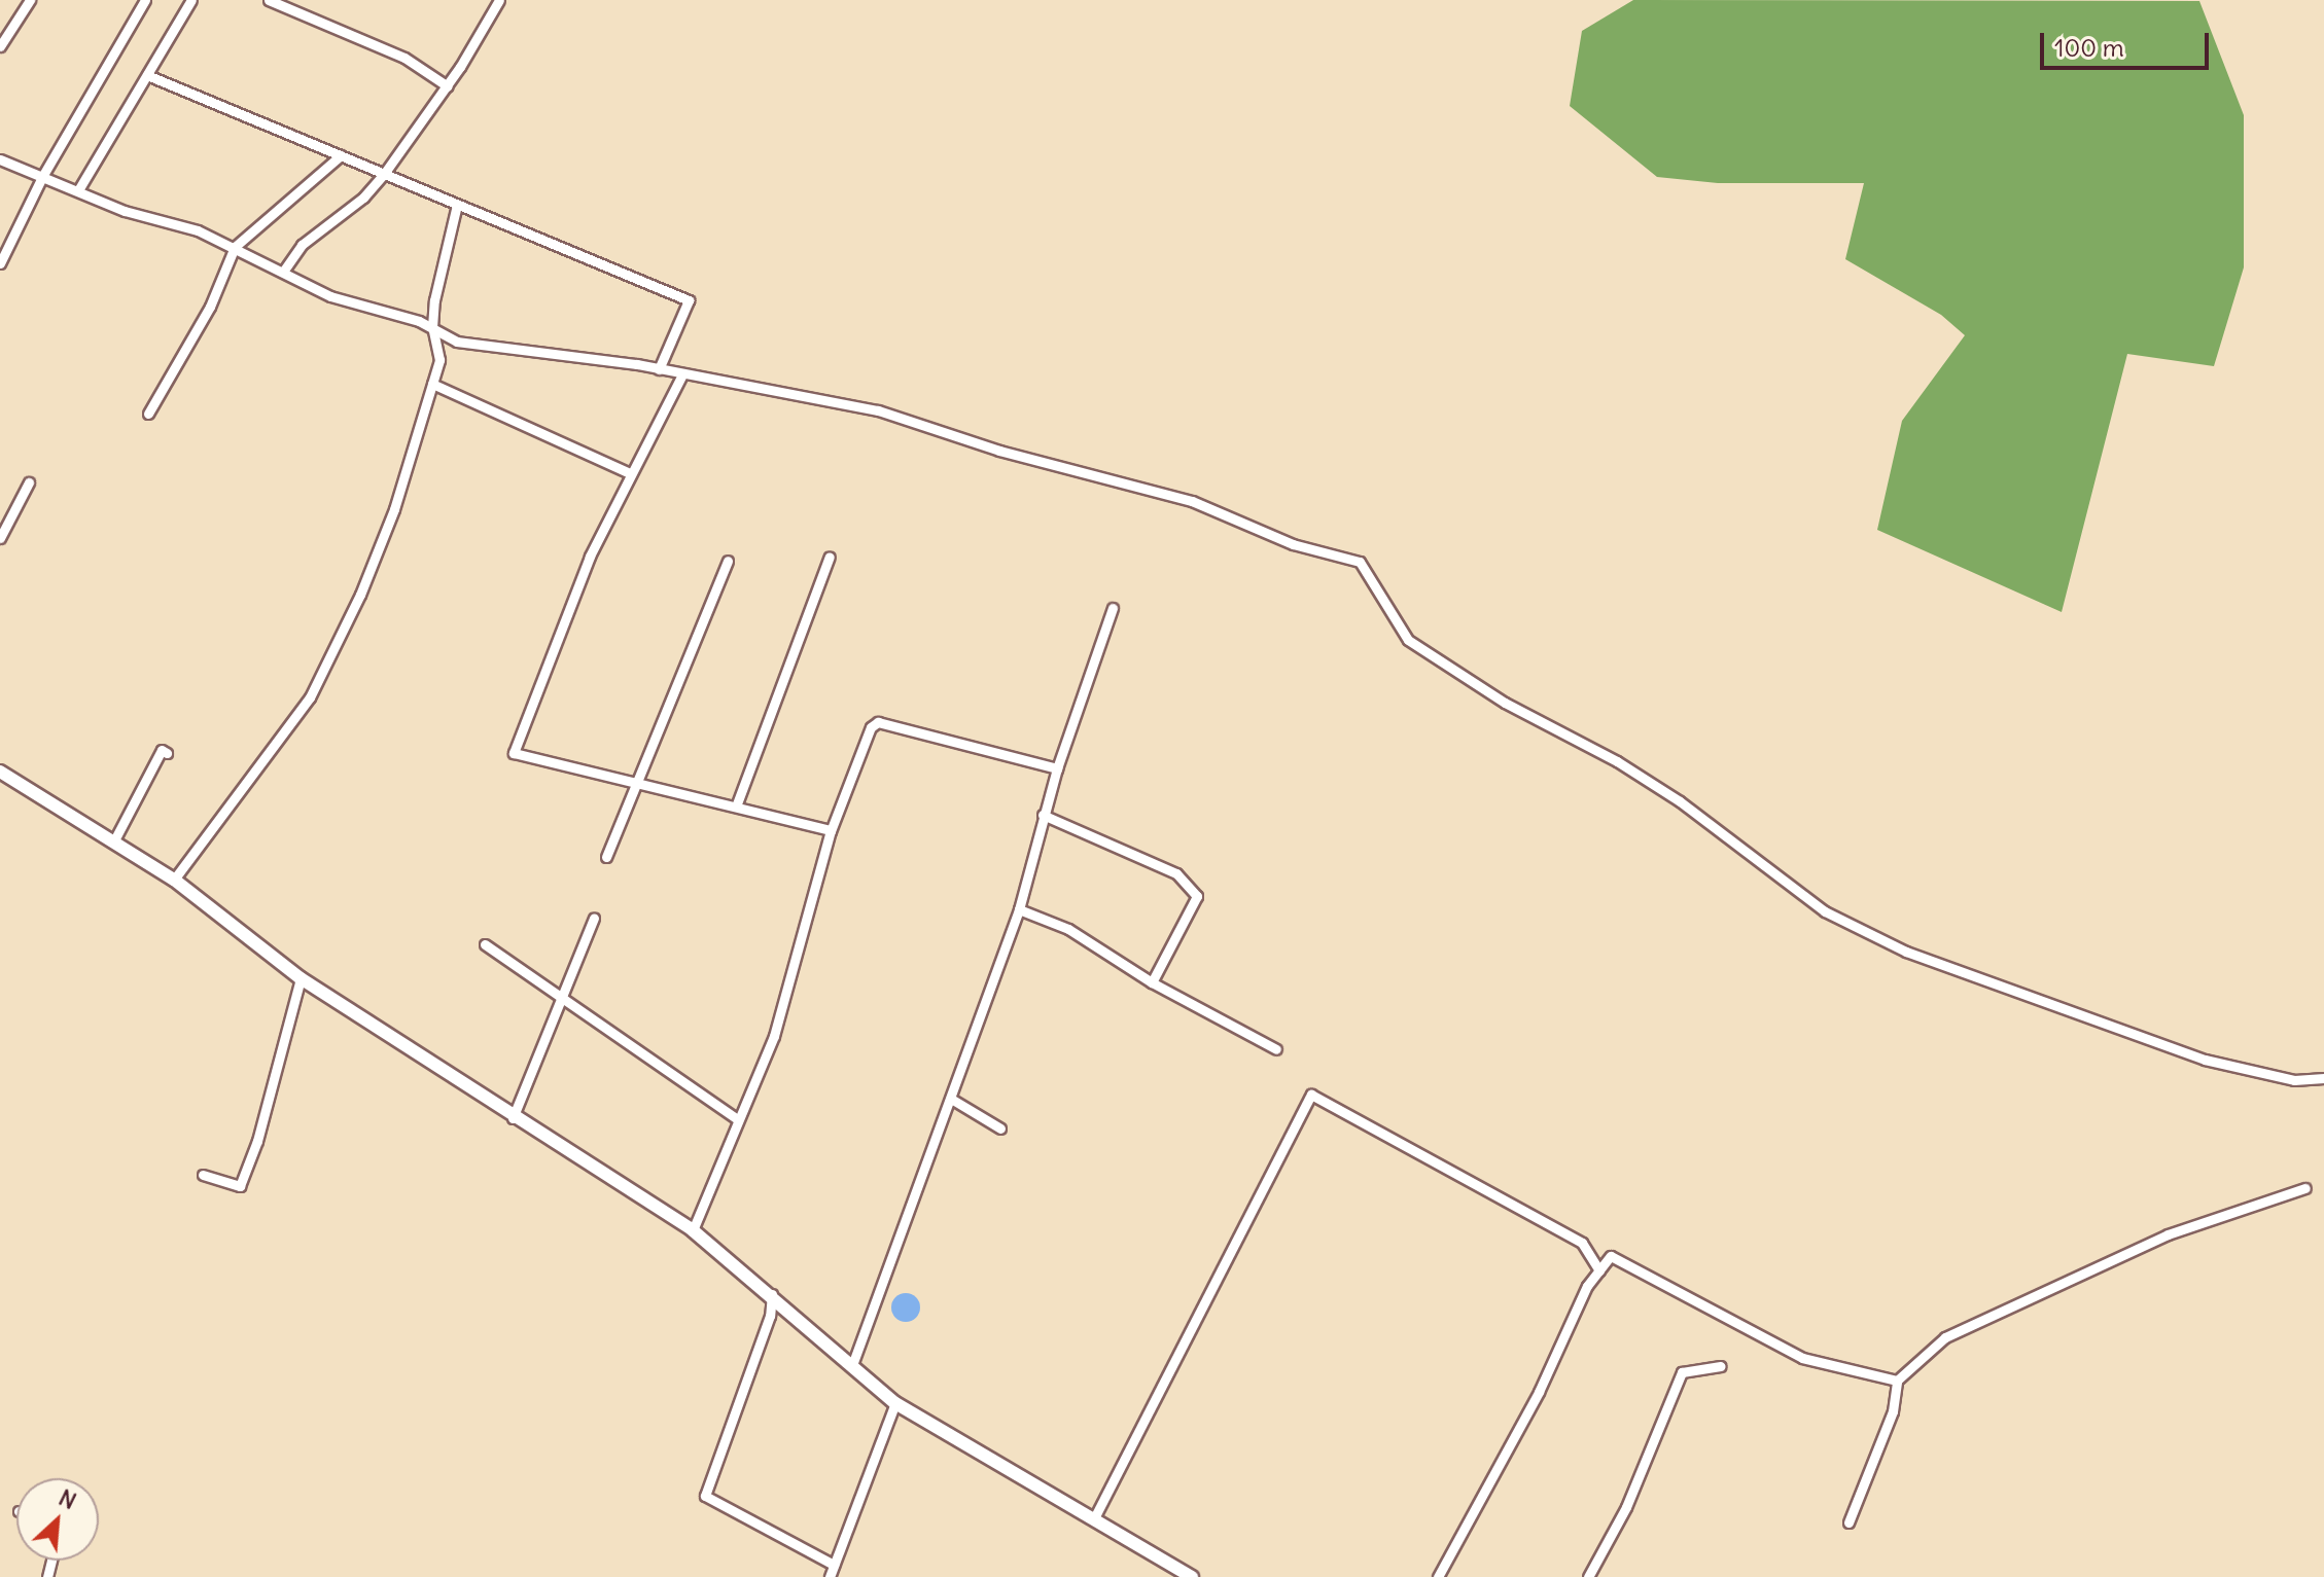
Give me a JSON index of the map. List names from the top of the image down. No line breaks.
{"scale_bar":"100 m","north":"top right"}
